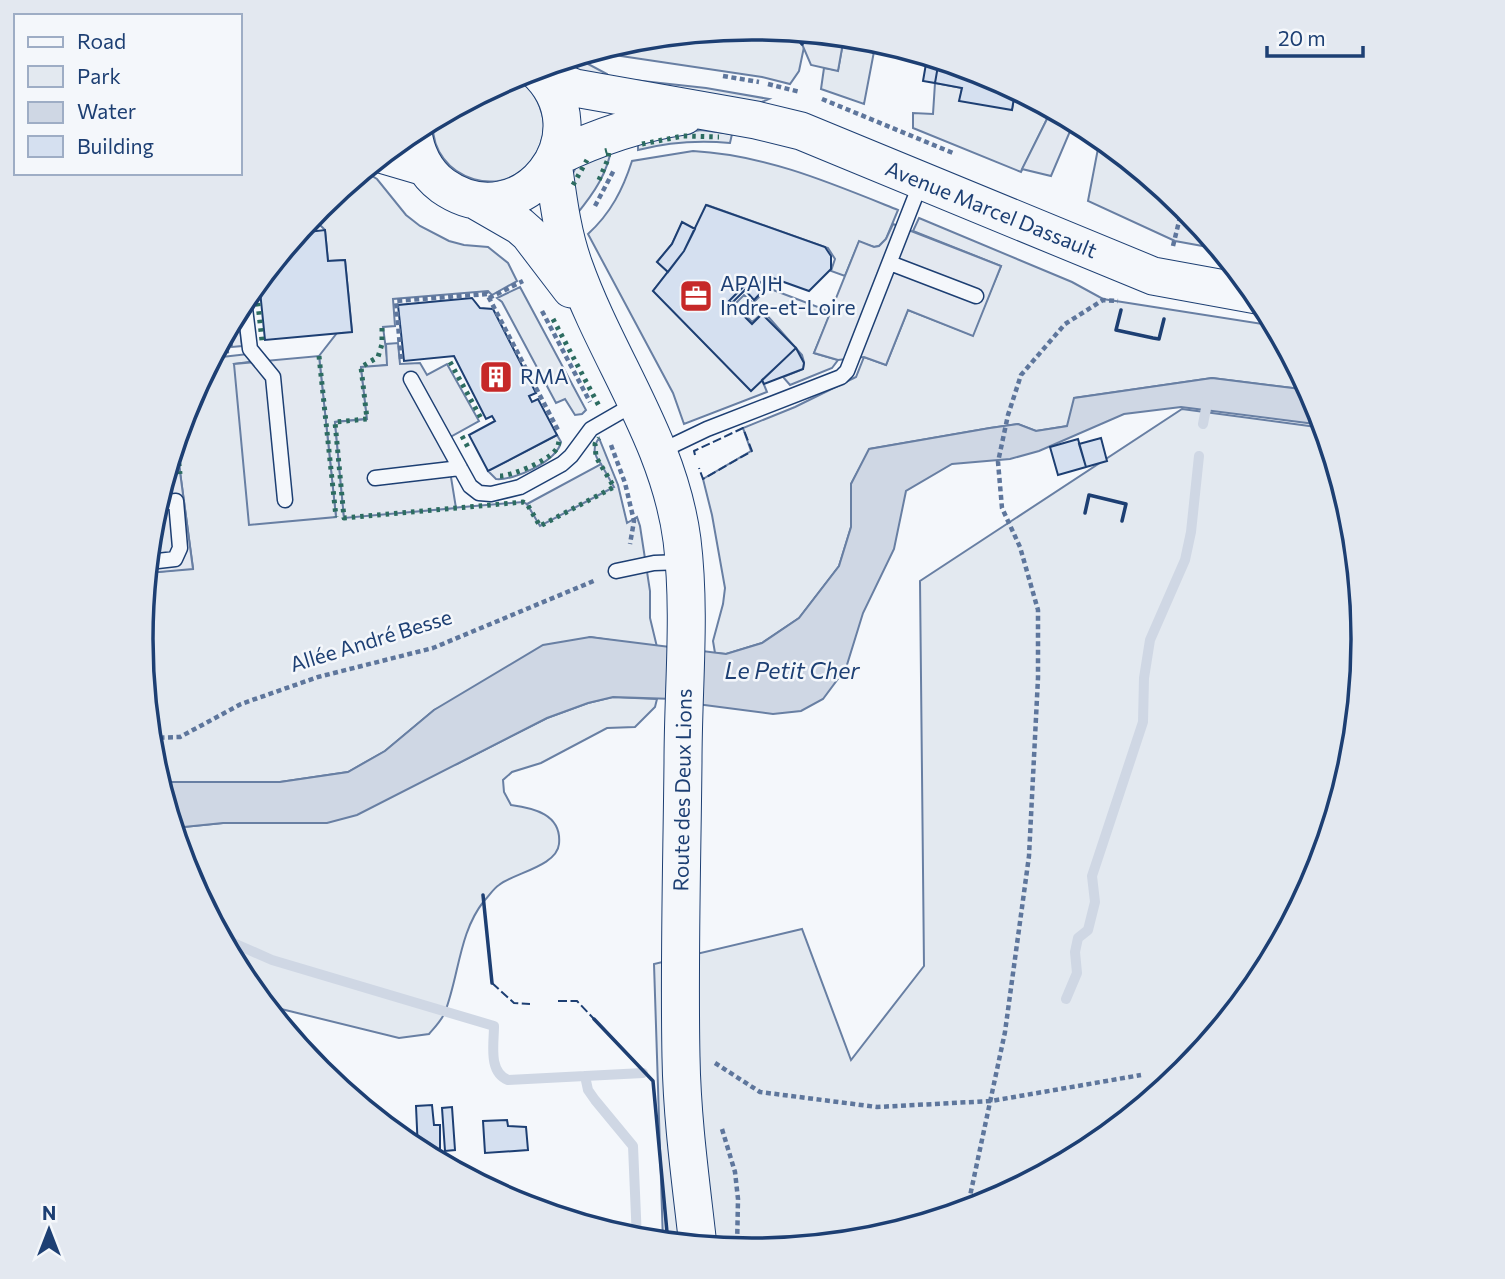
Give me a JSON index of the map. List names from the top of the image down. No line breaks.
{"streets":{"street":["Avenue Marcel Dassault","Route des Deux Lions"],"path":["Allée André Besse"]},"crossings":[["Avenue Marcel Dassault","Route des Deux Lions"]],"water":["Le Petit Cher"],"places":{"office":["APAJH Indre-et-Loire"],"building":["RMA"]},"legend":["Road","Park","Water","Building"],"scale_bar":"20 m","north":"top"}
